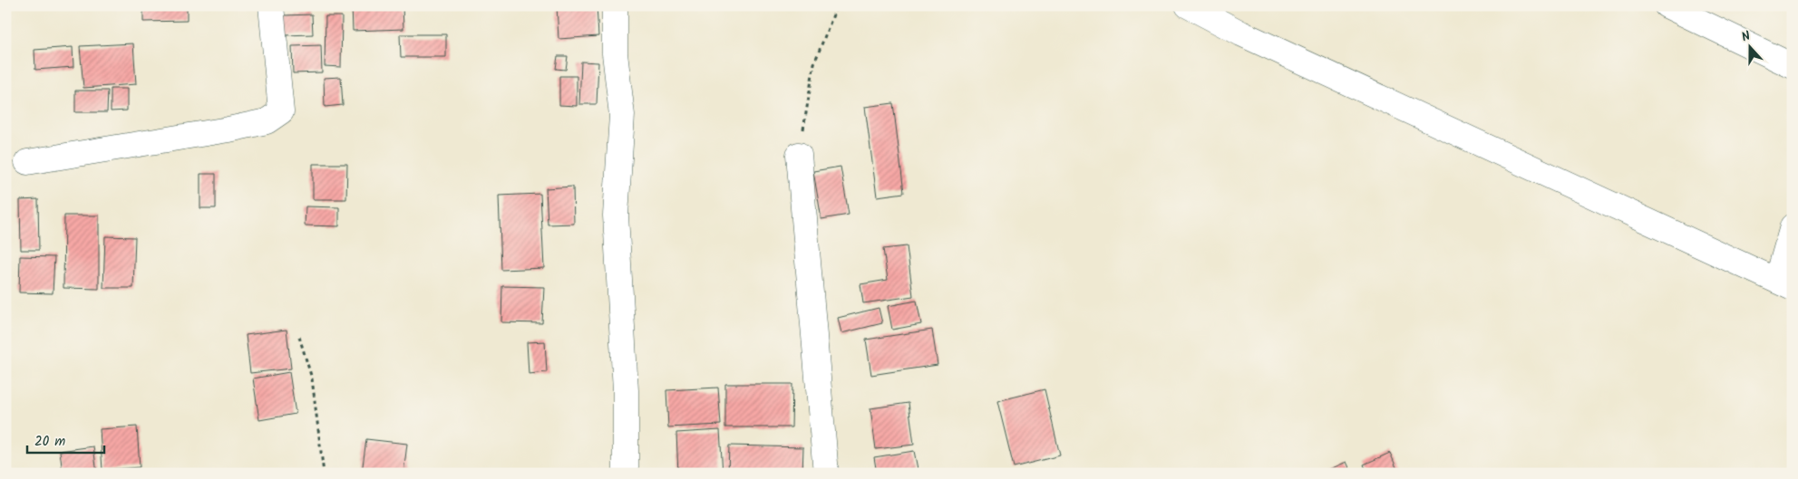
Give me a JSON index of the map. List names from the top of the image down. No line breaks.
{"scale_bar":"20 m","north":"top"}
